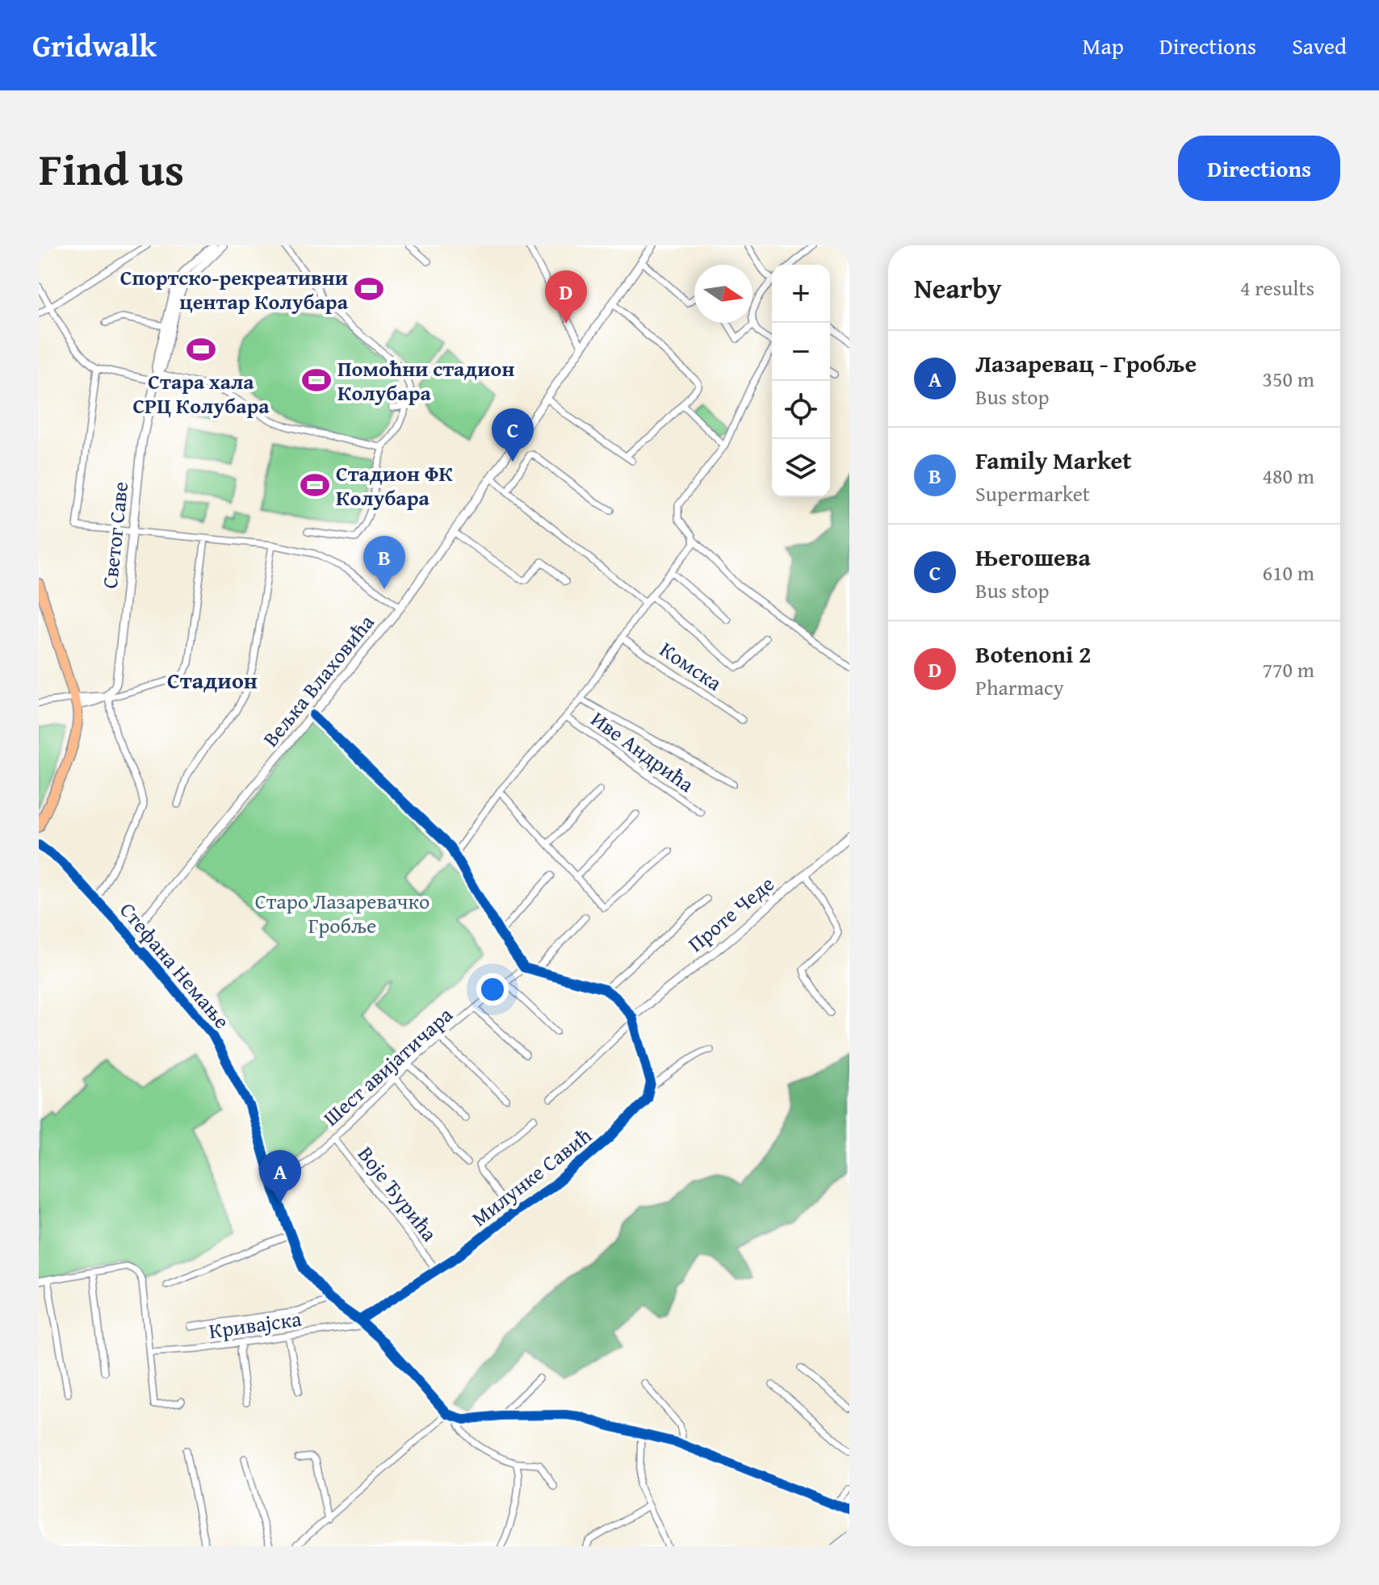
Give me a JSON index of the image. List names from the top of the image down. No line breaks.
{"streets":{"street":["Светог Саве","Комска","Вељка Влаховића","Иве Андрића","Проте Чеде","Стефана Немање","Шест авијатичара","Милунке Савић","Воје Ђурића","Кривајска"]},"crossings":[["Вељка Влаховића","Стефана Немање"],["Стефана Немање","Шест авијатичара"],["Стефана Немање","Милунке Савић"],["Стефана Немање","Кривајска"],["Шест авијатичара","Воје Ђурића"],["Милунке Савић","Воје Ђурића"],["Милунке Савић","Кривајска"]],"districts":["Стадион"],"parks":["Старо Лазаревачко Гробље"],"places":{"sports":["Спортско-рекреативни центар Колубара","Стара хала СРЦ Колубара","Помоћни стадион Колубара","Стадион ФК Колубара"]},"north":"right","page":{"header":"Gridwalk","nav":["Map","Directions","Saved"],"title":"Find us","buttons":"Directions","heading":["Nearby","4 results"],"map_buttons":["+","−"],"pins":["D","C","B","A"],"list":[{"mark":"A","name":"Лазаревац - Гробље","note":"Bus stop","value":"350 m"},{"mark":"B","name":"Family Market","note":"Supermarket","value":"480 m"},{"mark":"C","name":"Његошева","note":"Bus stop","value":"610 m"},{"mark":"D","name":"Botenoni 2","note":"Pharmacy","value":"770 m"}]}}
